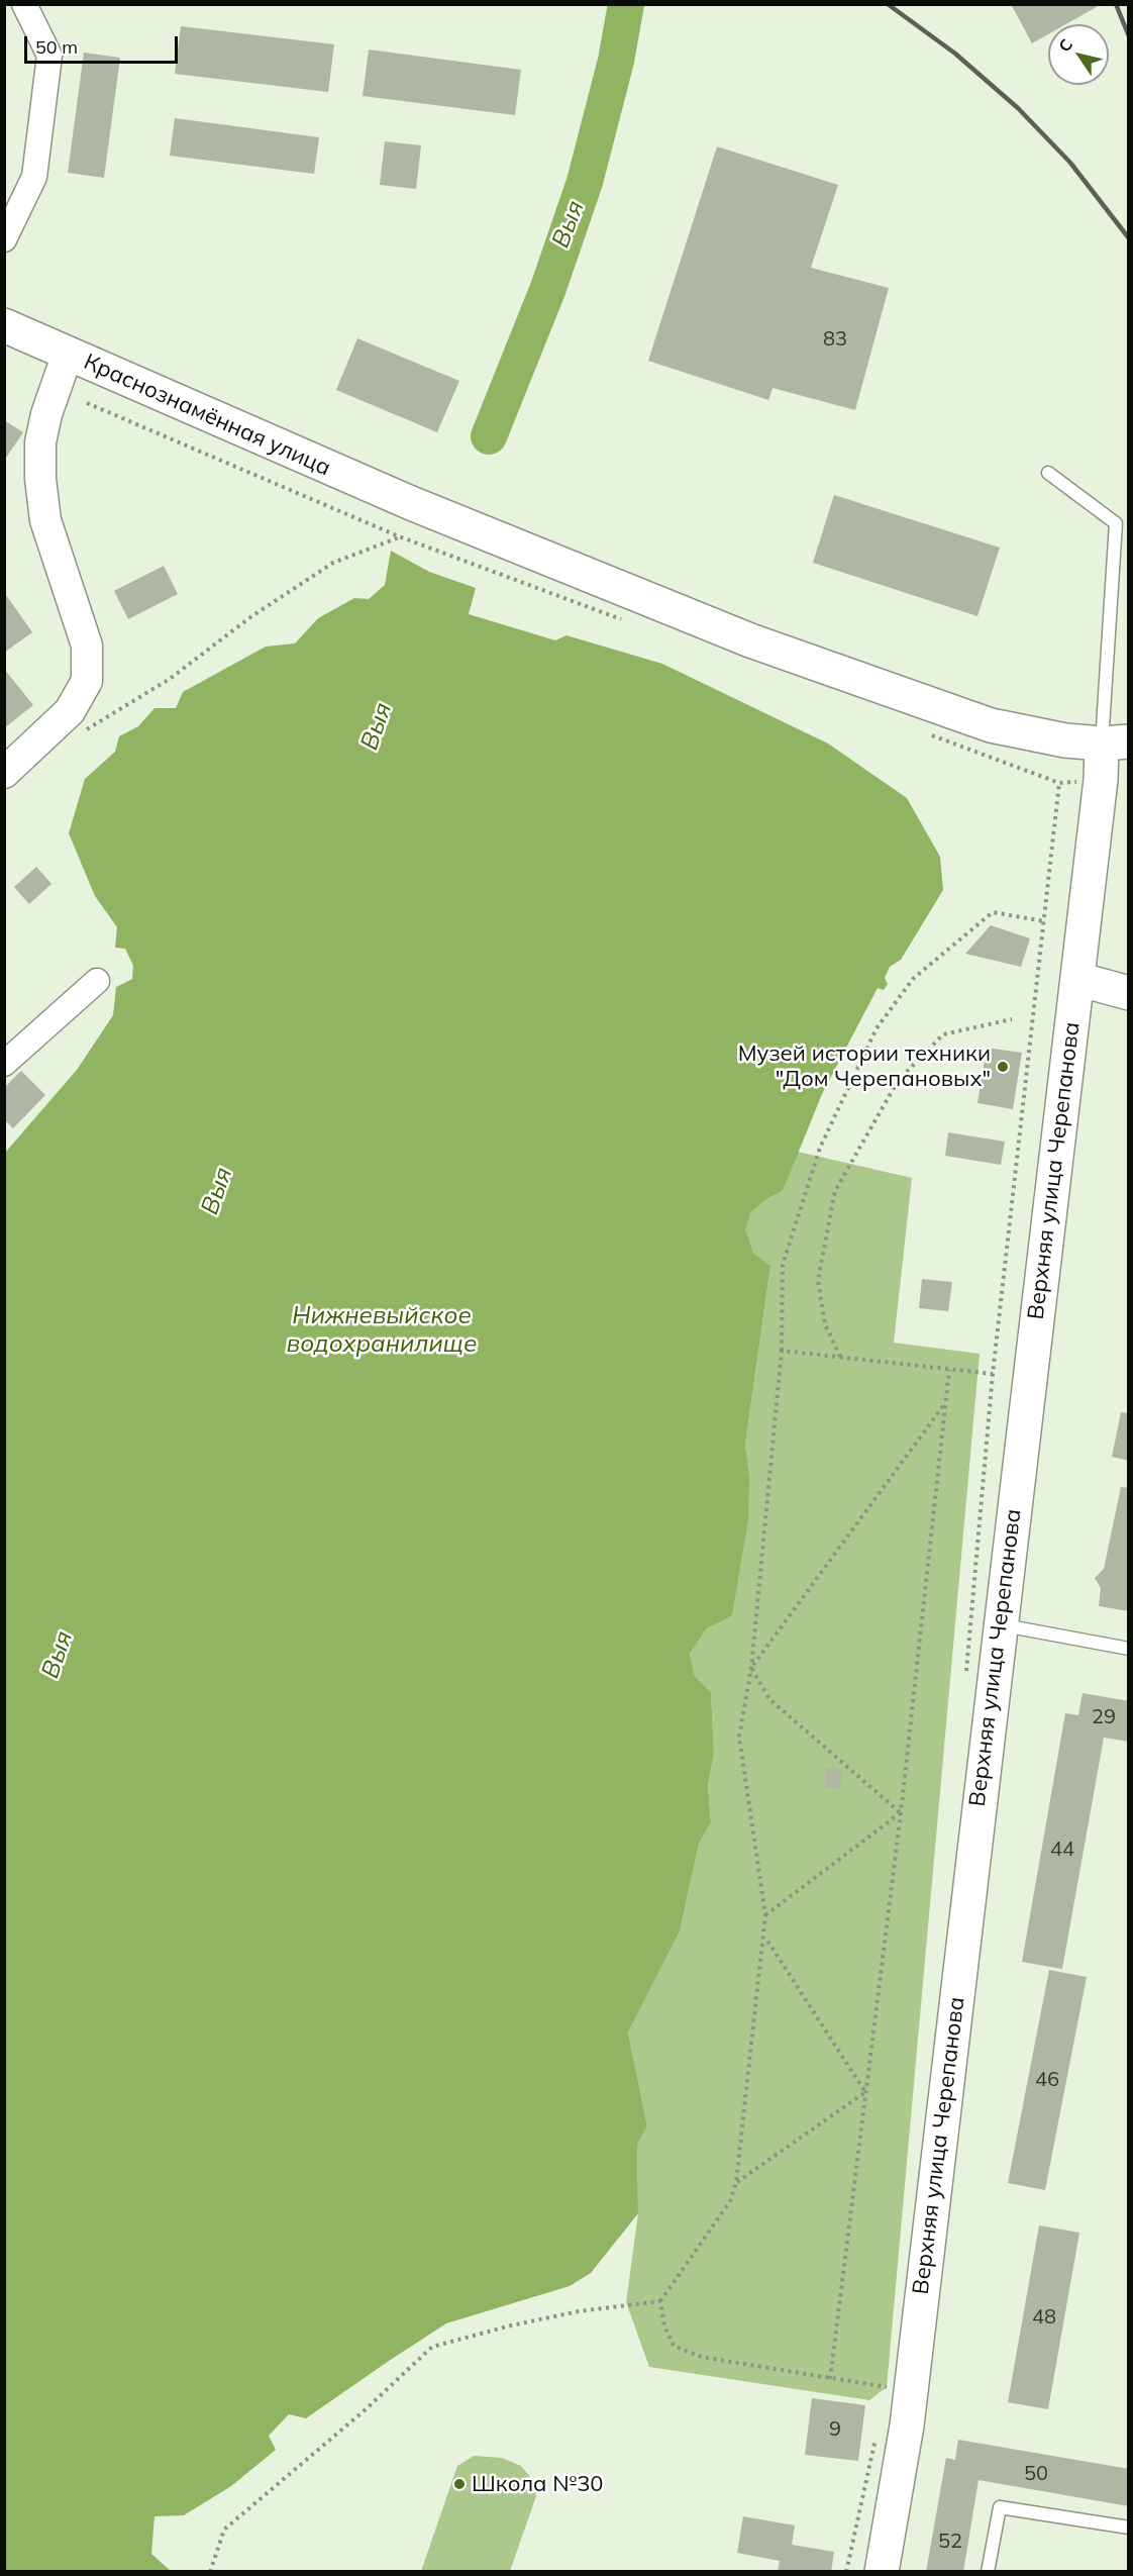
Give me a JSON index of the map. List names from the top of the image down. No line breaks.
{"streets":{"main road":["Краснознамённая улица","Верхняя улица Черепанова"]},"crossings":[["Краснознамённая улица","Верхняя улица Черепанова"]],"water":["Выя","Нижневыйское водохранилище"],"places":["Музей истории техники \"Дом Черепановых\"","Школа №30"],"house_numbers":["83","29","44","46","48","9","50","52"],"scale_bar":"50 m","north":"top left"}
